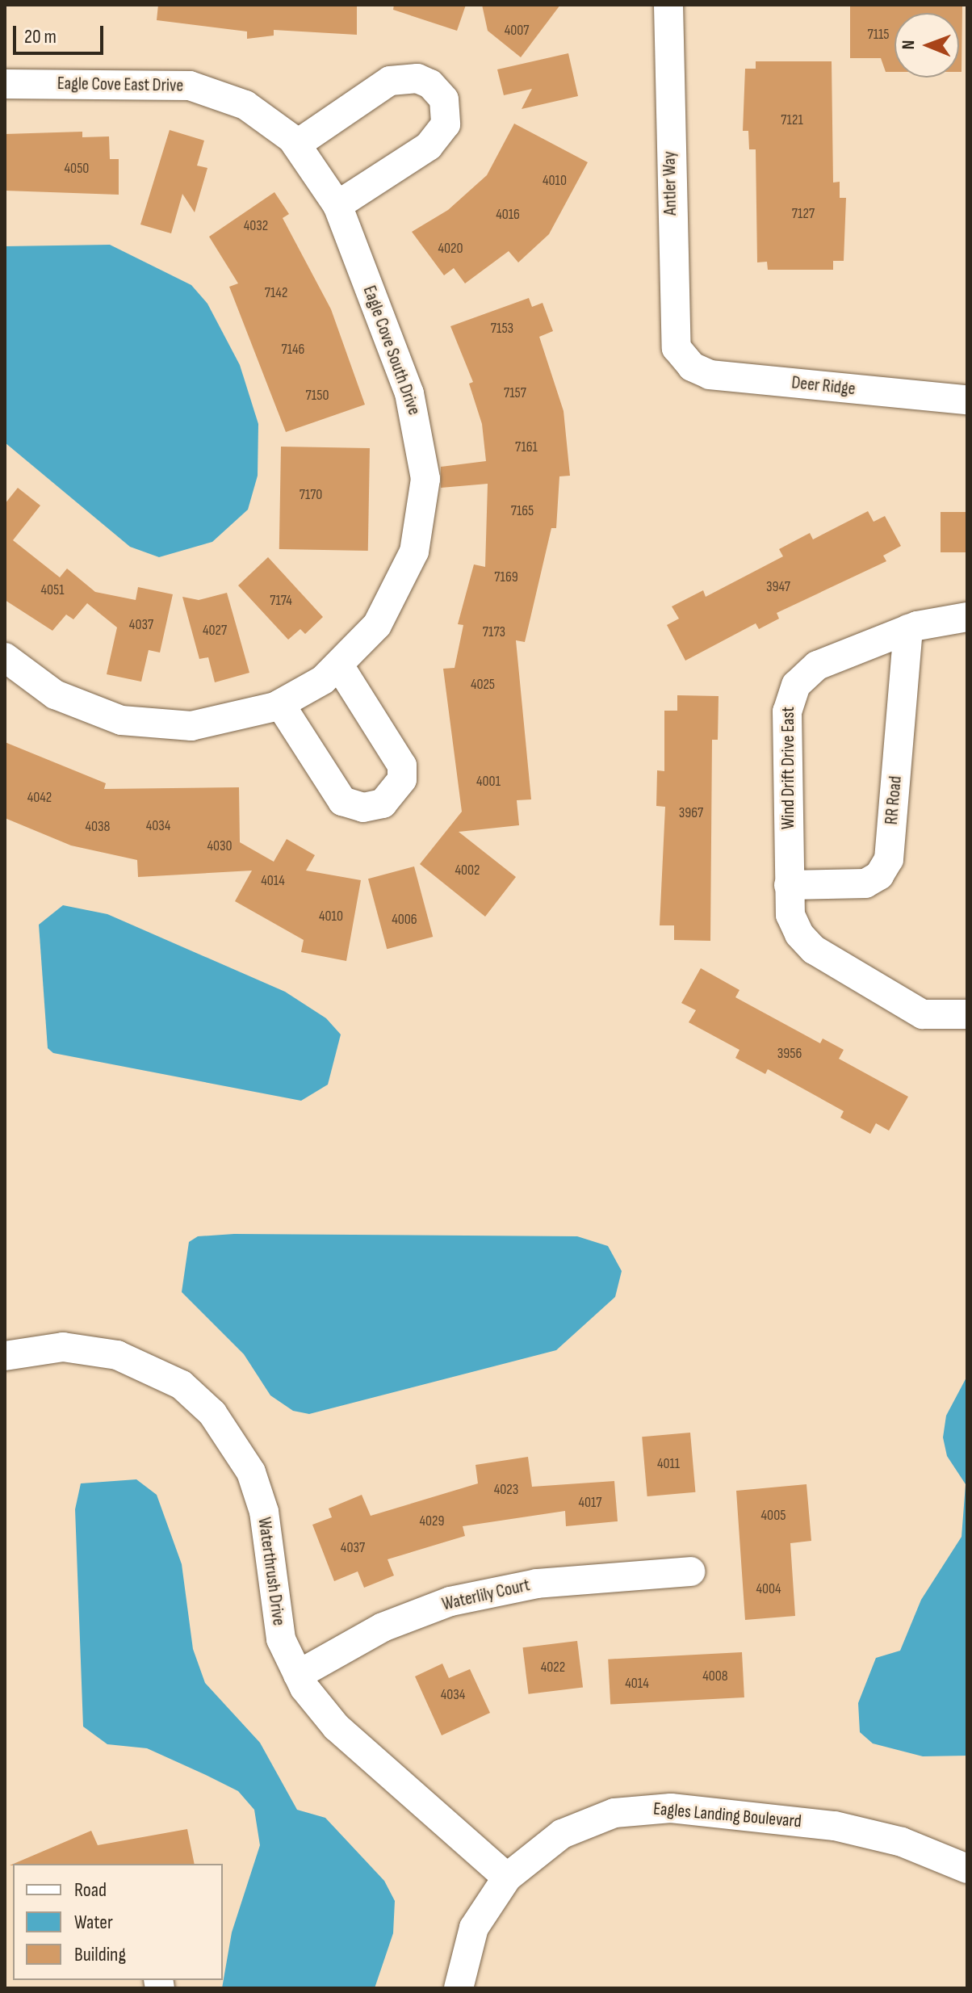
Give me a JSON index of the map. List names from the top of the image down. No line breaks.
{"streets":{"street":["Eagle Cove East Drive","Antler Way","Eagle Cove South Drive","Deer Ridge","Wind Drift Drive East","RR Road","Waterthrush Drive","Waterlily Court","Eagles Landing Boulevard"]},"crossings":[["Eagle Cove East Drive","Eagle Cove South Drive"],["Antler Way","Deer Ridge"],["Wind Drift Drive East","RR Road"],["Waterthrush Drive","Waterlily Court"],["Waterthrush Drive","Eagles Landing Boulevard"]],"house_numbers":["4007","7115","7121","4050","4010","7127","4016","4032","4020","7142","7153","7146","7157","7150","7161","7170","7165","7169","3947","4051","7174","4037","4027","7173","4025","4001","4042","3967","4034","4038","4030","4002","4014","4010","4006","3956","4011","4023","4017","4005","4029","4037","4004","4022","4008","4014","4034"],"legend":["Road","Water","Building"],"scale_bar":"20 m","north":"left"}
